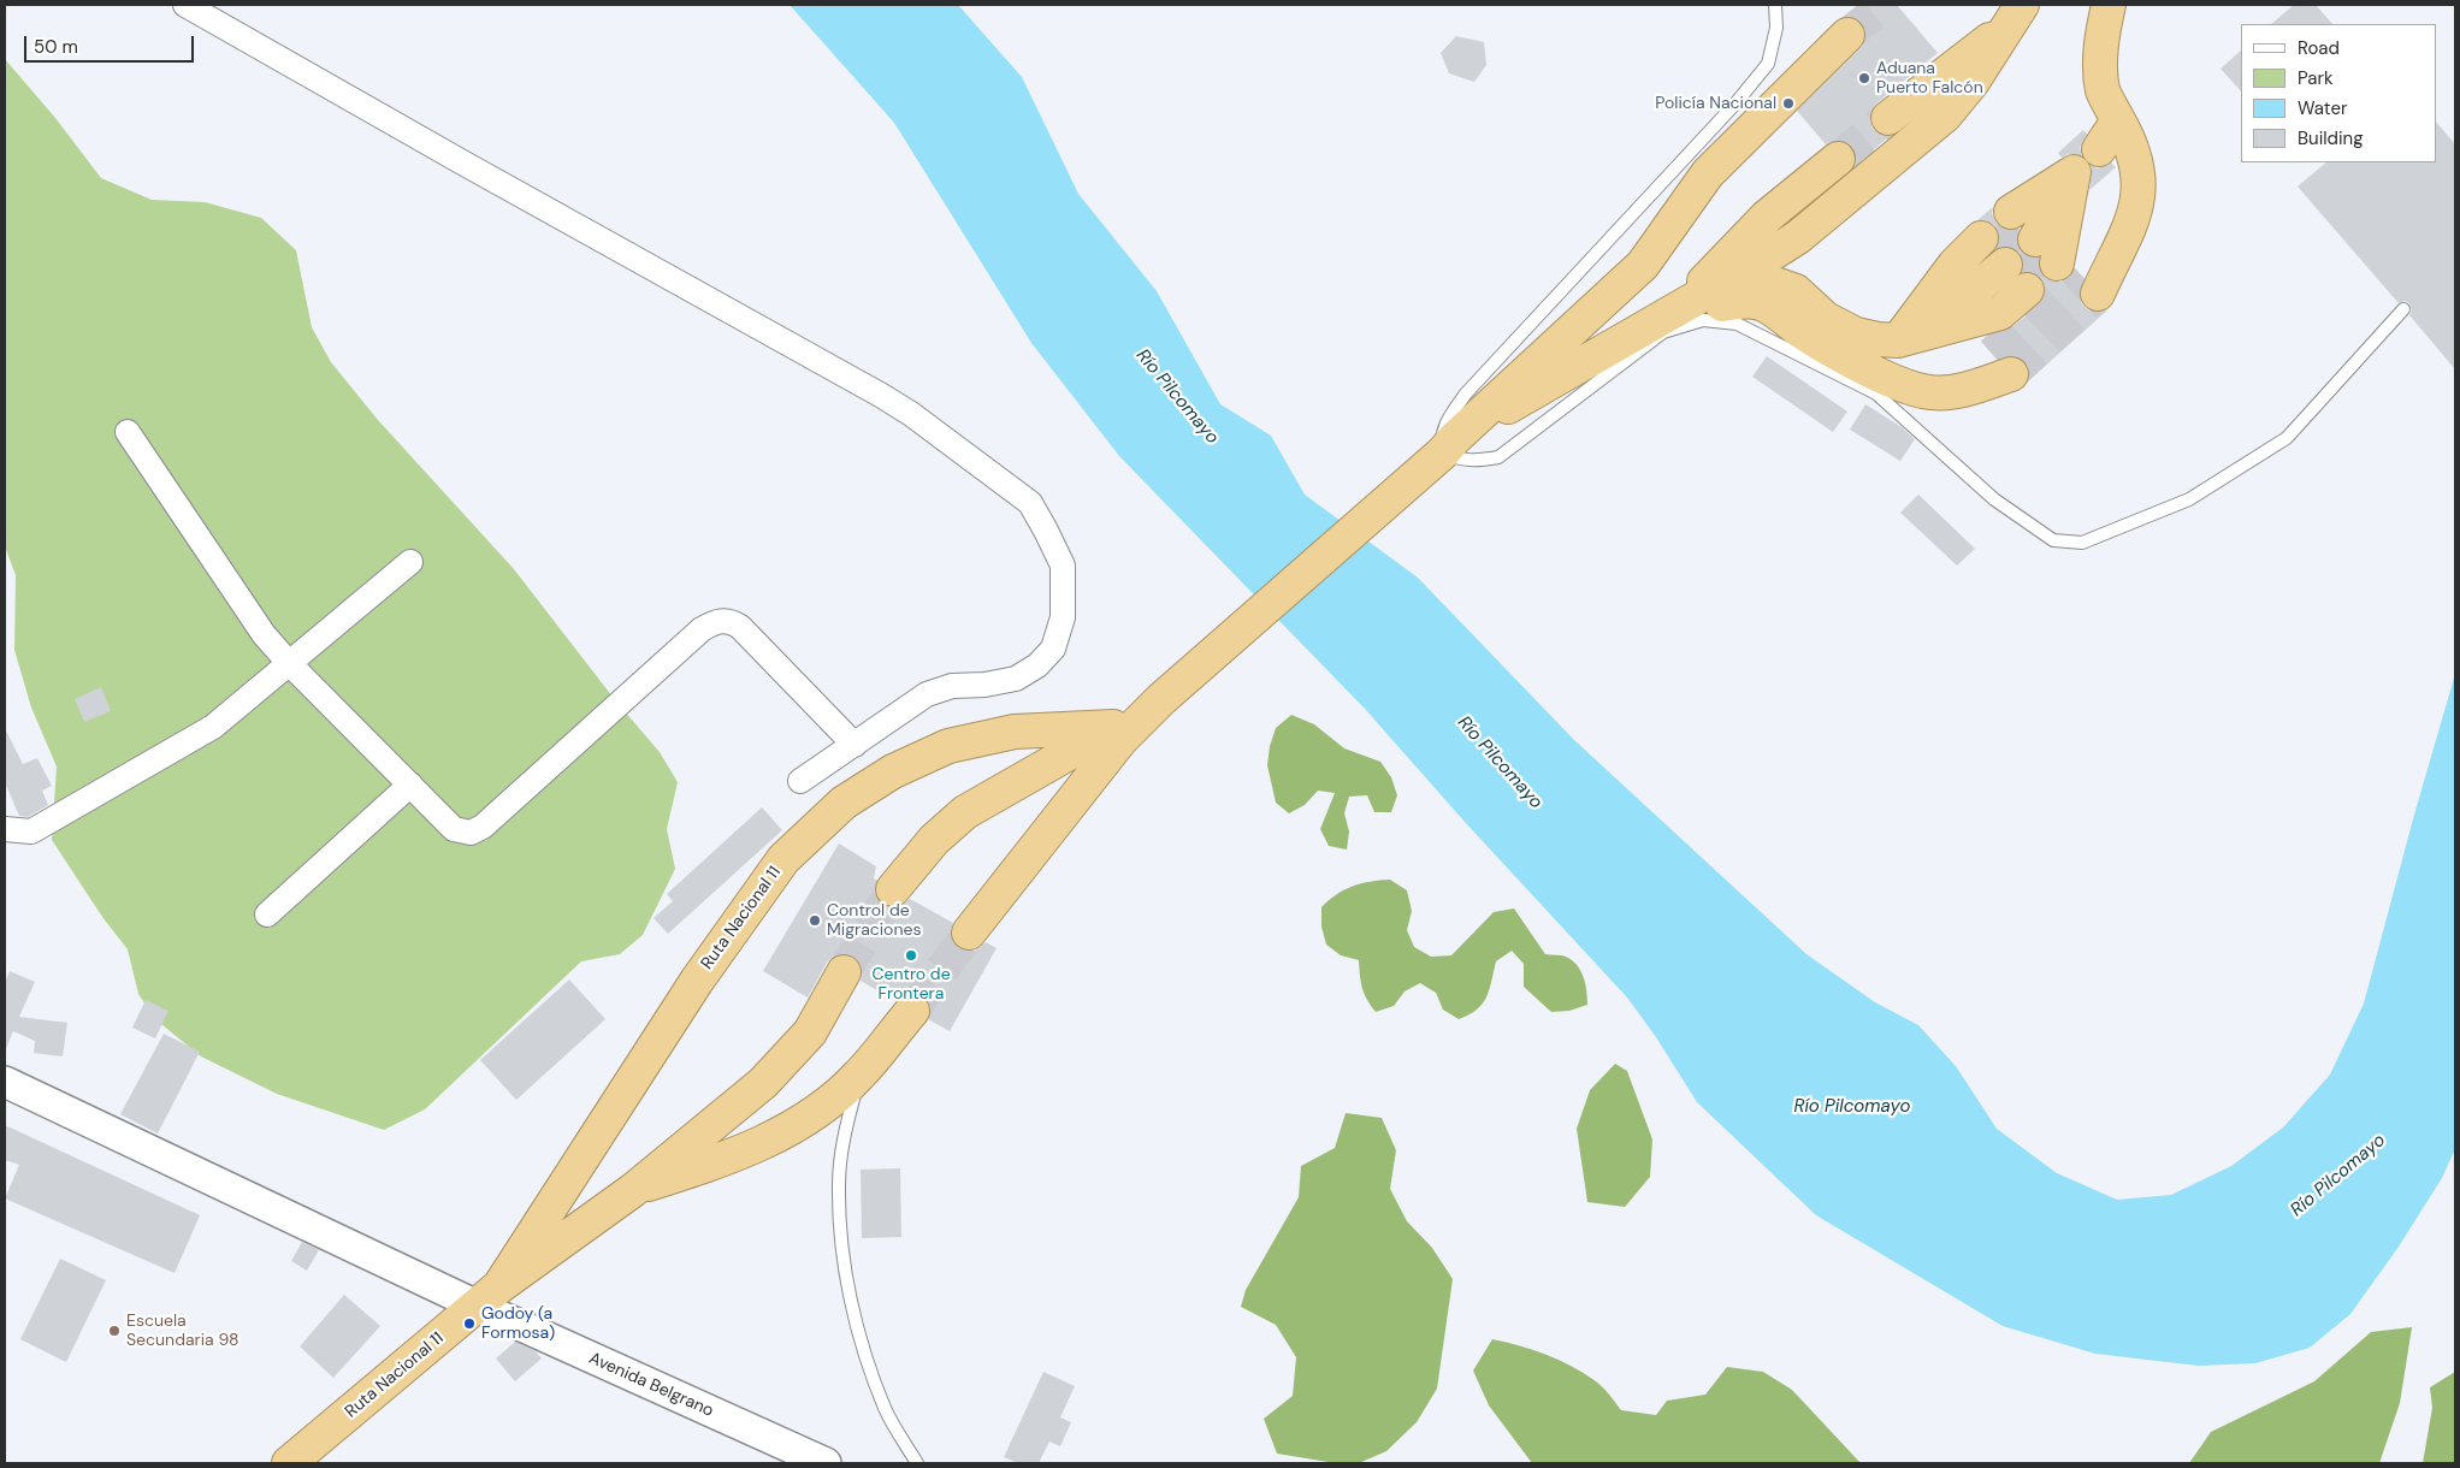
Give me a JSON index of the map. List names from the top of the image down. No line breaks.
{"streets":{"highway":["Ruta Nacional 11"],"street":["Avenida Belgrano"]},"crossings":[["Ruta Nacional 11","Avenida Belgrano"]],"water":["Río Pilcomayo"],"places":["Aduana Puerto Falcón","Policía Nacional","Control de Migraciones","Centro de Frontera","Godoy (a Formosa)","Escuela Secundaria 98"],"legend":["Road","Park","Water","Building"],"scale_bar":"50 m"}
